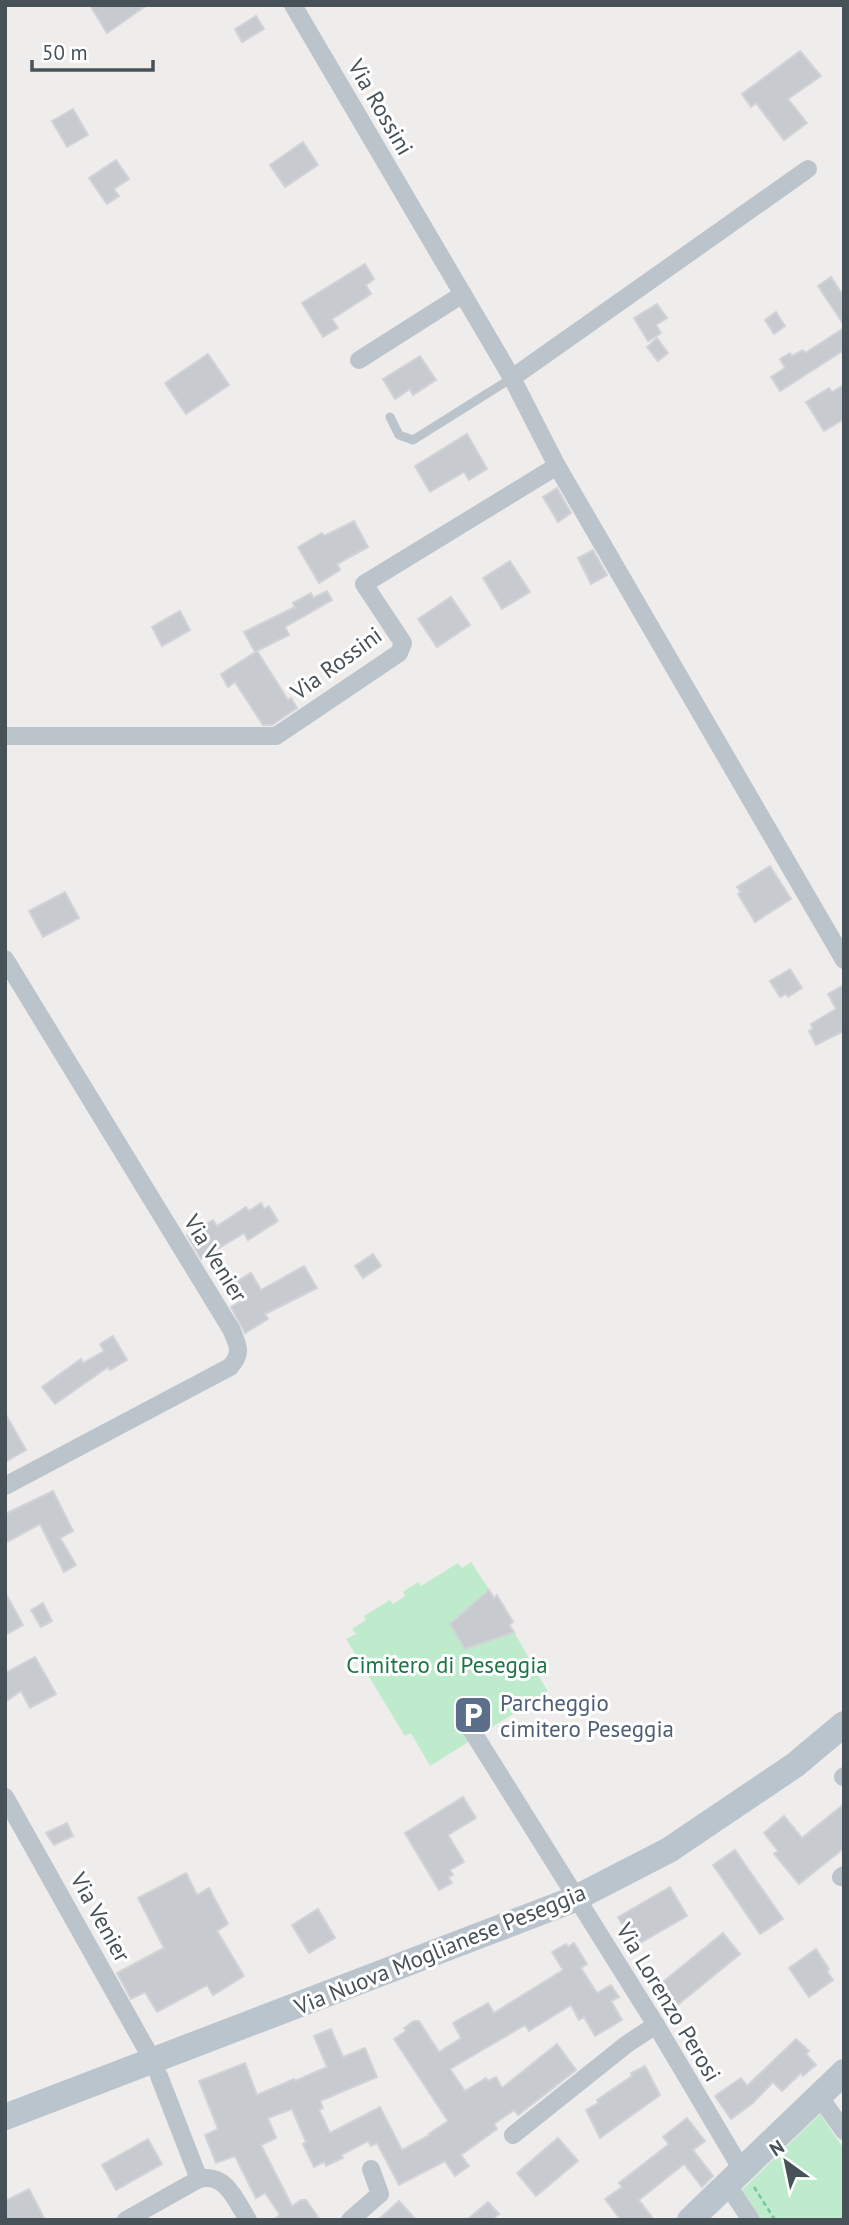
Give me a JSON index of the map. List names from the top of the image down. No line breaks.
{"streets":{"main road":["Via Nuova Moglianese Peseggia"],"street":["Via Rossini","Via Venier","Via Lorenzo Perosi"]},"crossings":[["Via Venier","Via Nuova Moglianese Peseggia"],["Via Nuova Moglianese Peseggia","Via Lorenzo Perosi"]],"parks":["Cimitero di Peseggia"],"places":{"parking":["Parcheggio cimitero Peseggia"]},"scale_bar":"50 m","north":"top left"}
